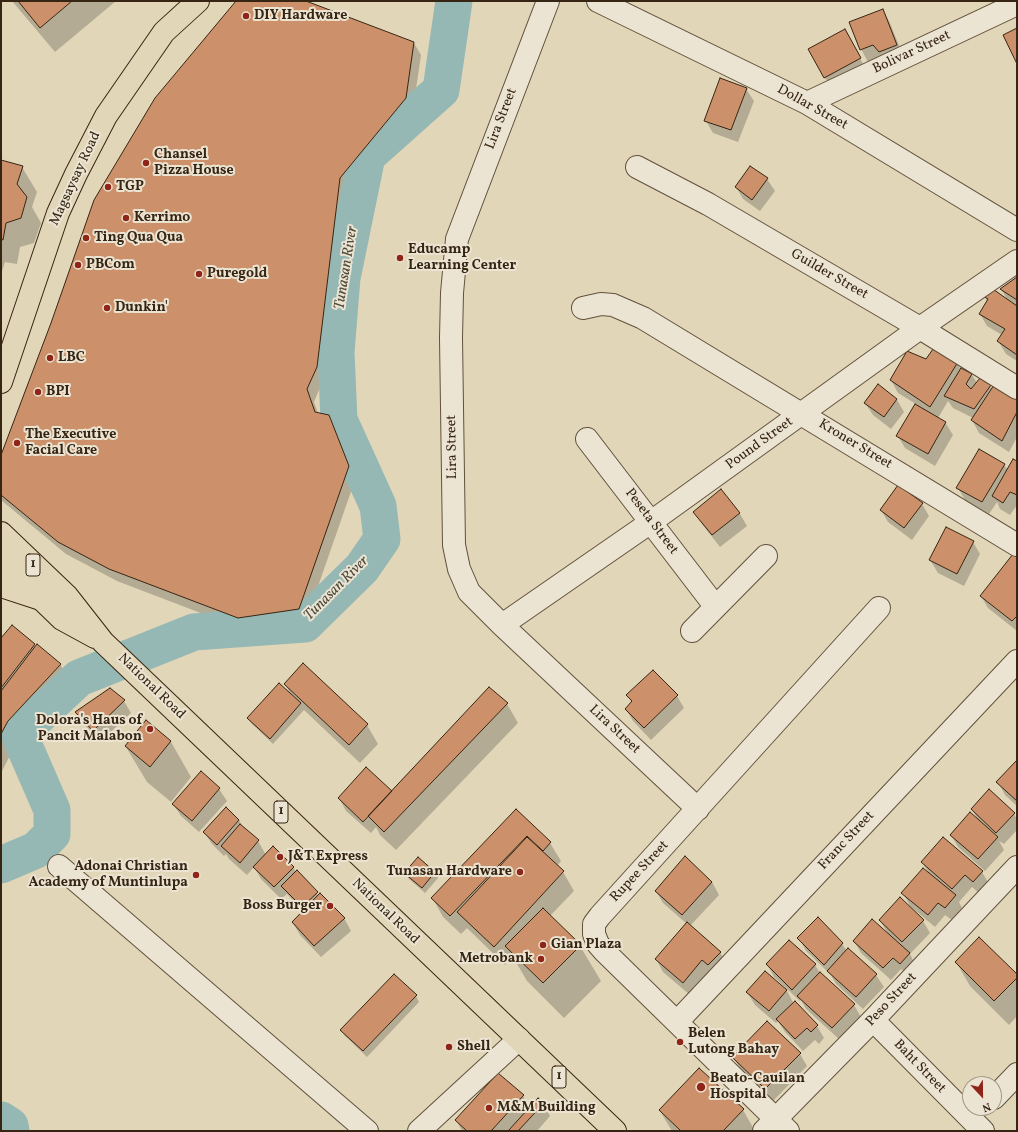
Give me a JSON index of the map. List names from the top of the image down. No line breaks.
{"streets":{"main road":["Magsaysay Road","1","National Road"],"street":["Bolivar Street","Dollar Street","Lira Street","Guilder Street","Pound Street","Kroner Street","Peseta Street","Franc Street","Rupee Street","Peso Street","Baht Street"]},"crossings":[["Bolivar Street","Dollar Street"],["Lira Street","Pound Street"],["Lira Street","Rupee Street"],["Guilder Street","Pound Street"],["Pound Street","Kroner Street"],["Pound Street","Peseta Street"],["1","National Road"],["Franc Street","Rupee Street"],["Rupee Street","Peso Street"],["Peso Street","Baht Street"]],"water":["Tunasan River"],"places":["DIY Hardware","Chansel Pizza House","TGP","Kerrimo","Ting Qua Qua","Educamp Learning Center","PBCom","Puregold","Dunkin'","LBC","BPI","The Executive Facial Care","Dolora's Haus of Pancit Malabon","J&T Express","Tunasan Hardware","Adonai Christian Academy of Muntinlupa","Boss Burger","Gian Plaza","Metrobank","Belen Lutong Bahay","Shell","Beato-Cauilan Hospital","M&M Building"],"north":"bottom"}
